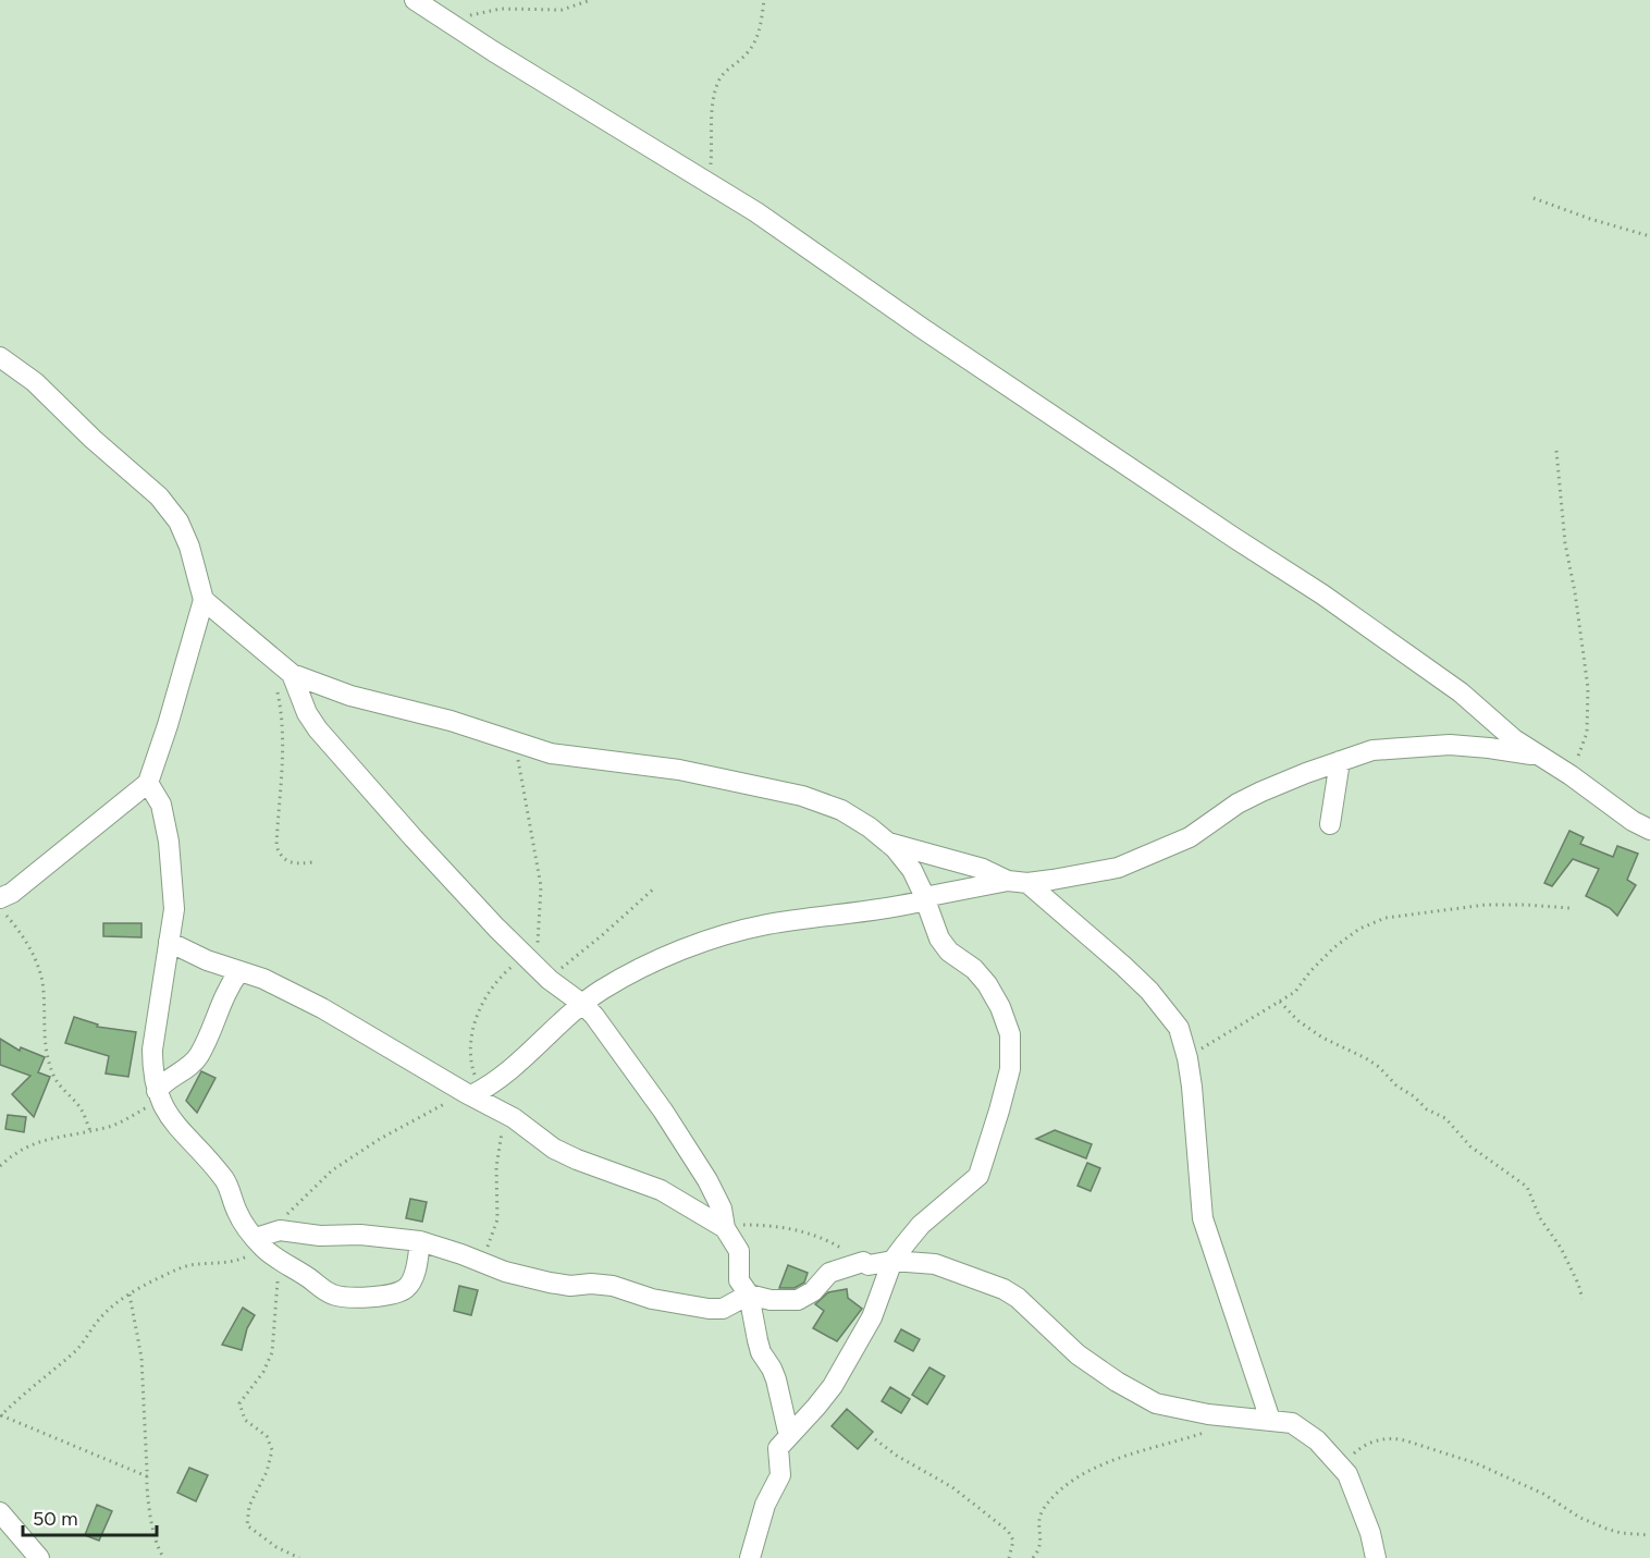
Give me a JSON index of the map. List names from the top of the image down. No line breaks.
{"scale_bar":"50 m"}
